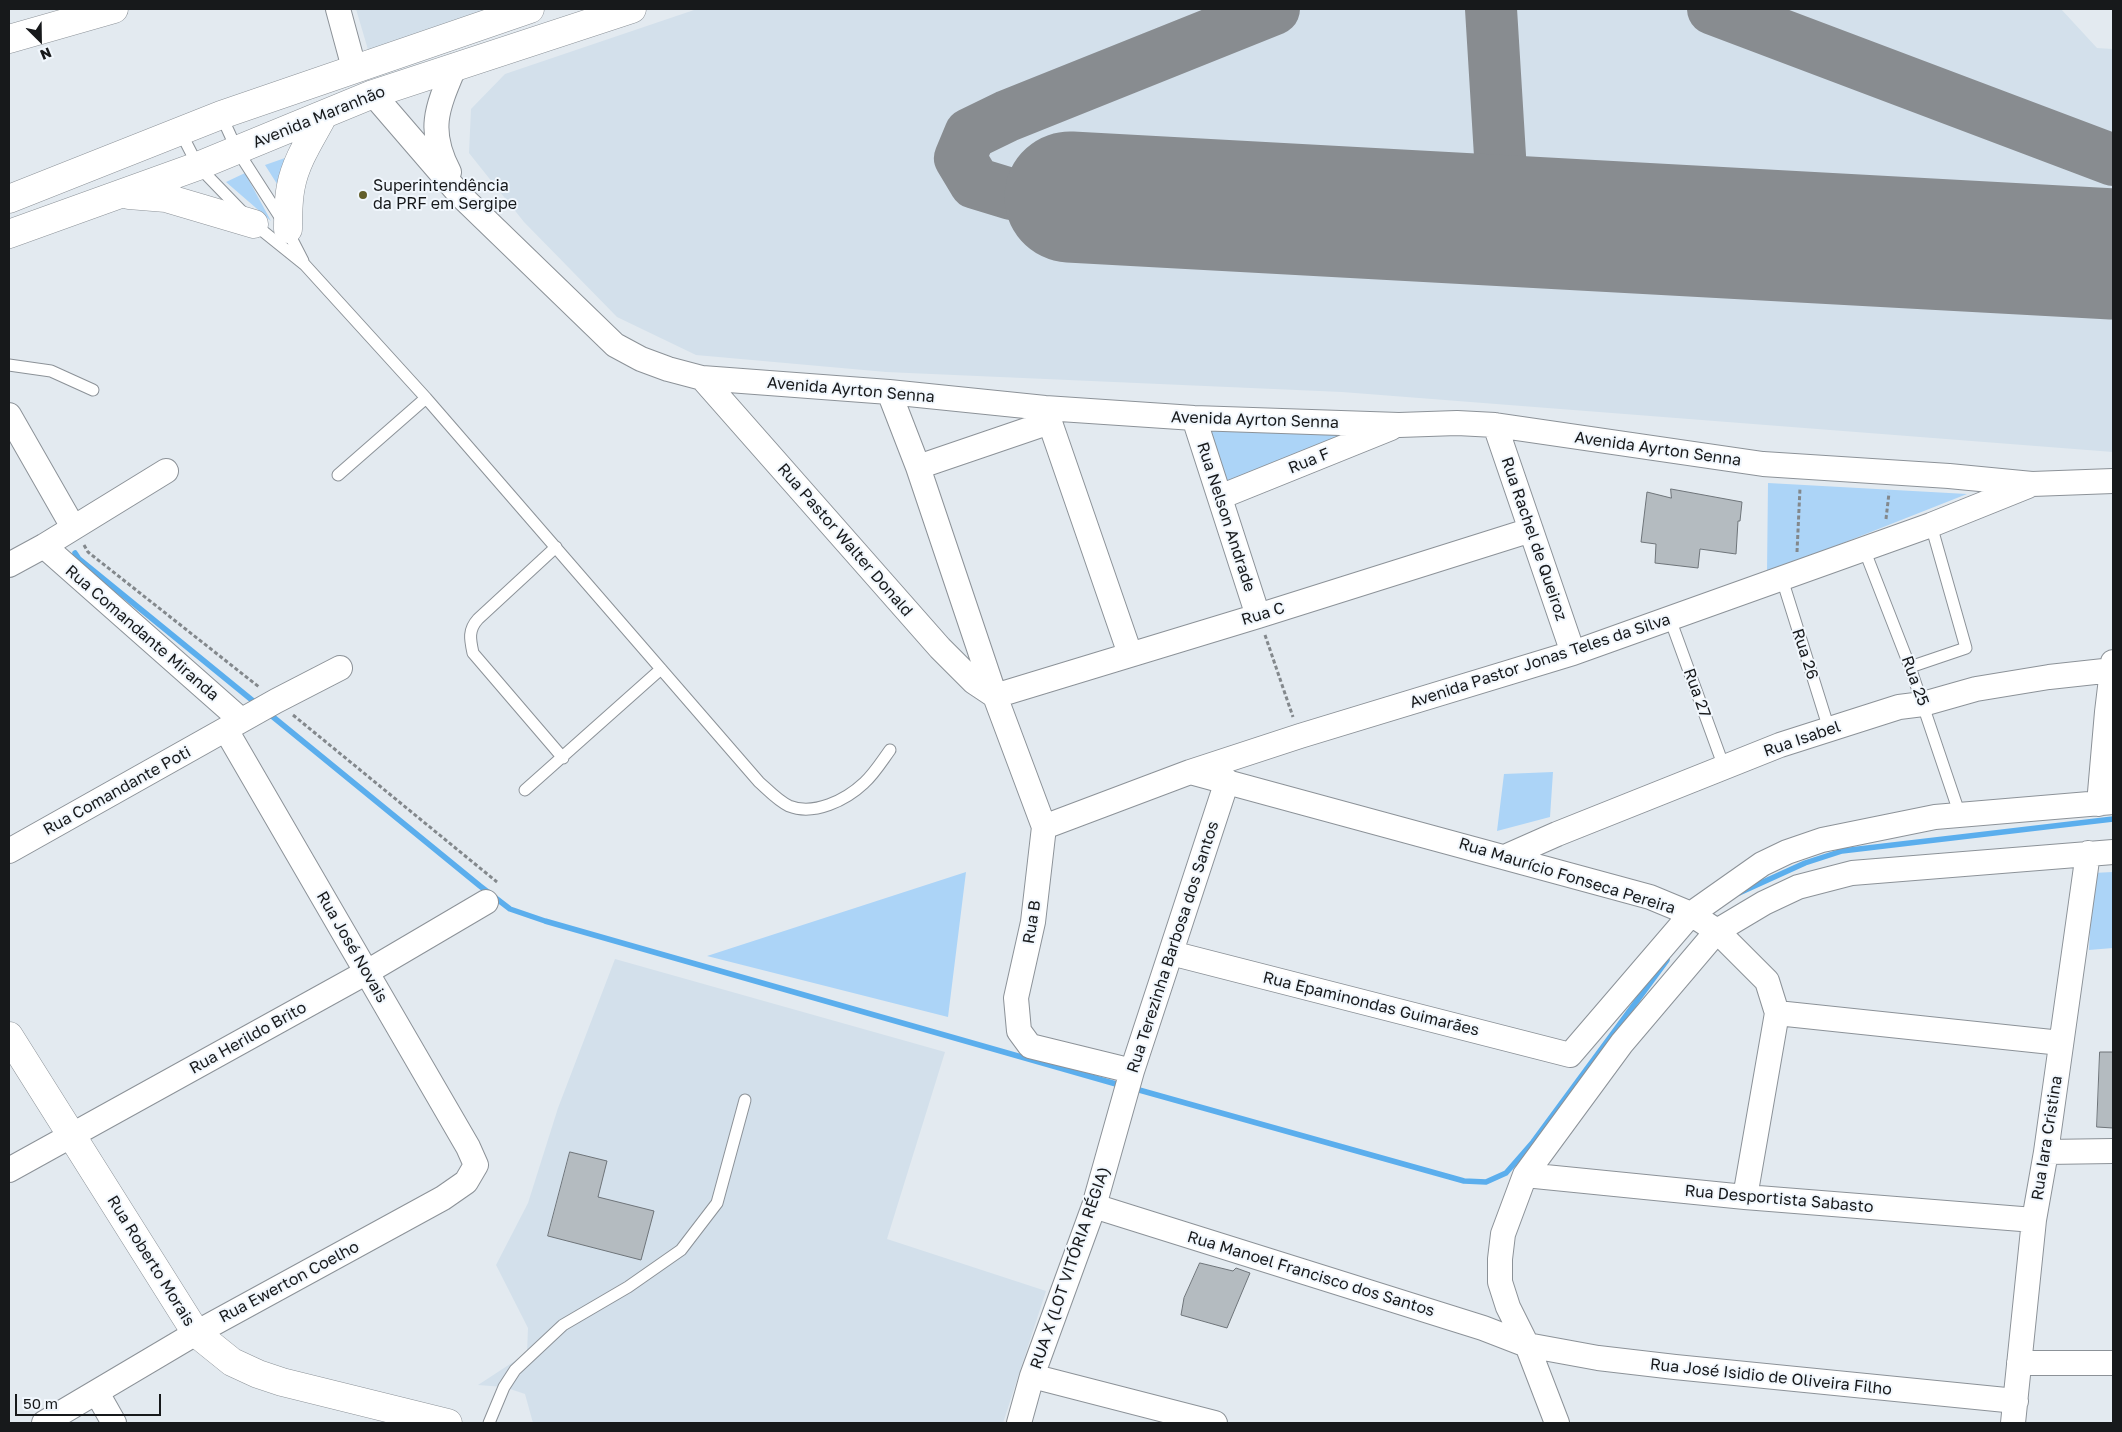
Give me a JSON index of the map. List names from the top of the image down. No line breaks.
{"streets":{"main road":["Avenida Maranhão","Rua Roberto Morais"],"street":["Avenida Ayrton Senna","Rua F","Rua Nelson Andrade","Rua Rachel de Queiroz","Rua Pastor Walter Donald","Rua C","Rua Comandante Miranda","Avenida Pastor Jonas Teles da Silva","Rua Isabel","Rua Comandante Poti","Rua Maurício Fonseca Pereira","Rua B","Rua José Novais","Rua Terezinha Barbosa dos Santos","Rua Epaminondas Guimarães","Rua Herildo Brito","Rua Iara Cristina","Rua Desportista Sabasto","RUA X (LOT VITÓRIA RÉGIA)","Rua Manoel Francisco dos Santos","Rua Ewerton Coelho","Rua José Isidio de Oliveira Filho"],"lane":["Rua 26","Rua 25","Rua 27"]},"crossings":[["Avenida Maranhão","Avenida Ayrton Senna"],["Avenida Ayrton Senna","Rua F"],["Avenida Ayrton Senna","Rua Nelson Andrade"],["Avenida Ayrton Senna","Rua Rachel de Queiroz"],["Avenida Ayrton Senna","Rua Pastor Walter Donald"],["Avenida Ayrton Senna","Avenida Pastor Jonas Teles da Silva"],["Avenida Ayrton Senna","Rua B"],["Rua F","Rua Nelson Andrade"],["Rua Nelson Andrade","Rua C"],["Rua Rachel de Queiroz","Rua C"],["Rua Rachel de Queiroz","Avenida Pastor Jonas Teles da Silva"],["Rua Pastor Walter Donald","Rua C"],["Rua Pastor Walter Donald","Rua B"],["Rua C","Rua B"],["Rua Comandante Miranda","Rua Comandante Poti"],["Rua Comandante Miranda","Rua José Novais"],["Rua 26","Avenida Pastor Jonas Teles da Silva"],["Rua 26","Rua Isabel"],["Avenida Pastor Jonas Teles da Silva","Rua 25"],["Avenida Pastor Jonas Teles da Silva","Rua 27"],["Avenida Pastor Jonas Teles da Silva","Rua Maurício Fonseca Pereira"],["Avenida Pastor Jonas Teles da Silva","Rua B"],["Rua 25","Rua Isabel"],["Rua 27","Rua Isabel"],["Rua Isabel","Rua Maurício Fonseca Pereira"],["Rua Comandante Poti","Rua José Novais"],["Rua Maurício Fonseca Pereira","Rua Terezinha Barbosa dos Santos"],["Rua Maurício Fonseca Pereira","Rua Epaminondas Guimarães"],["Rua Maurício Fonseca Pereira","Rua Desportista Sabasto"],["Rua B","Rua Terezinha Barbosa dos Santos"],["Rua José Novais","Rua Herildo Brito"],["Rua José Novais","Rua Ewerton Coelho"],["Rua Terezinha Barbosa dos Santos","Rua Epaminondas Guimarães"],["Rua Terezinha Barbosa dos Santos","RUA X (LOT VITÓRIA RÉGIA)"],["Rua Herildo Brito","Rua Roberto Morais"],["Rua Iara Cristina","Rua Desportista Sabasto"],["Rua Iara Cristina","Rua José Isidio de Oliveira Filho"],["Rua Roberto Morais","Rua Ewerton Coelho"],["RUA X (LOT VITÓRIA RÉGIA)","Rua Manoel Francisco dos Santos"],["Rua Manoel Francisco dos Santos","Rua José Isidio de Oliveira Filho"]],"places":["Superintendência da PRF em Sergipe"],"scale_bar":"50 m","north":"bottom right"}
